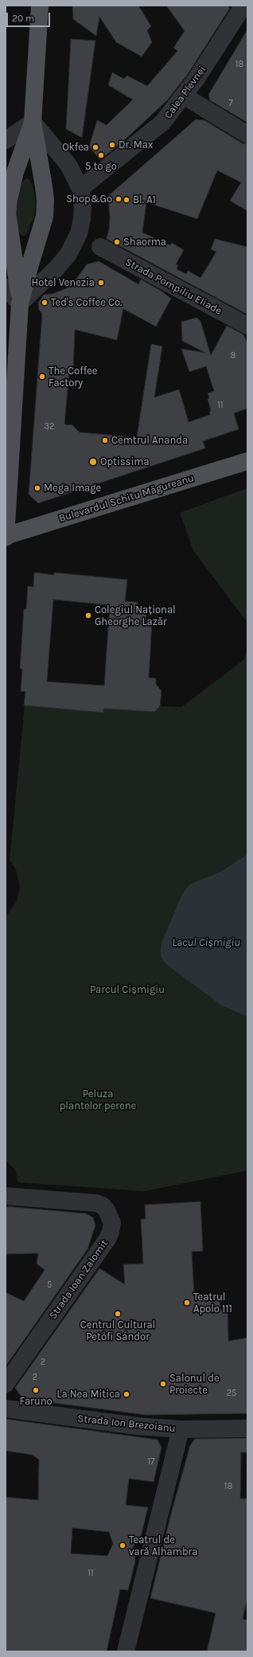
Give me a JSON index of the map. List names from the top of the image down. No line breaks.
{"streets":{"main road":["Bulevardul Schitu Măgureanu"],"street":["Calea Plevnei","Strada Pompiliu Eliade","Strada Ioan Zalomit","Strada Ion Brezoianu"]},"water":["Lacul Cișmigiu"],"parks":["Parcul Cișmigiu","Peluza plantelor perene"],"places":["Dr. Max","Okfea","5 to go","Shop&Go","Bl. A1","Shaorma","Hotel Venezia","Ted's Coffee Co.","The Coffee Factory","Cemtrul Ananda","Optissima","Mega Image","Colegiul Național Gheorghe Lazăr","Teatrul Apolo 111","Centrul Cultural Petőfi Sándor","Salonul de Proiecte","Faruno","La Nea Mitica","Teatrul de vară Alhambra"],"house_numbers":["18","7","8","11","32","5","2","2","25","17","18","11"],"scale_bar":"20 m"}
